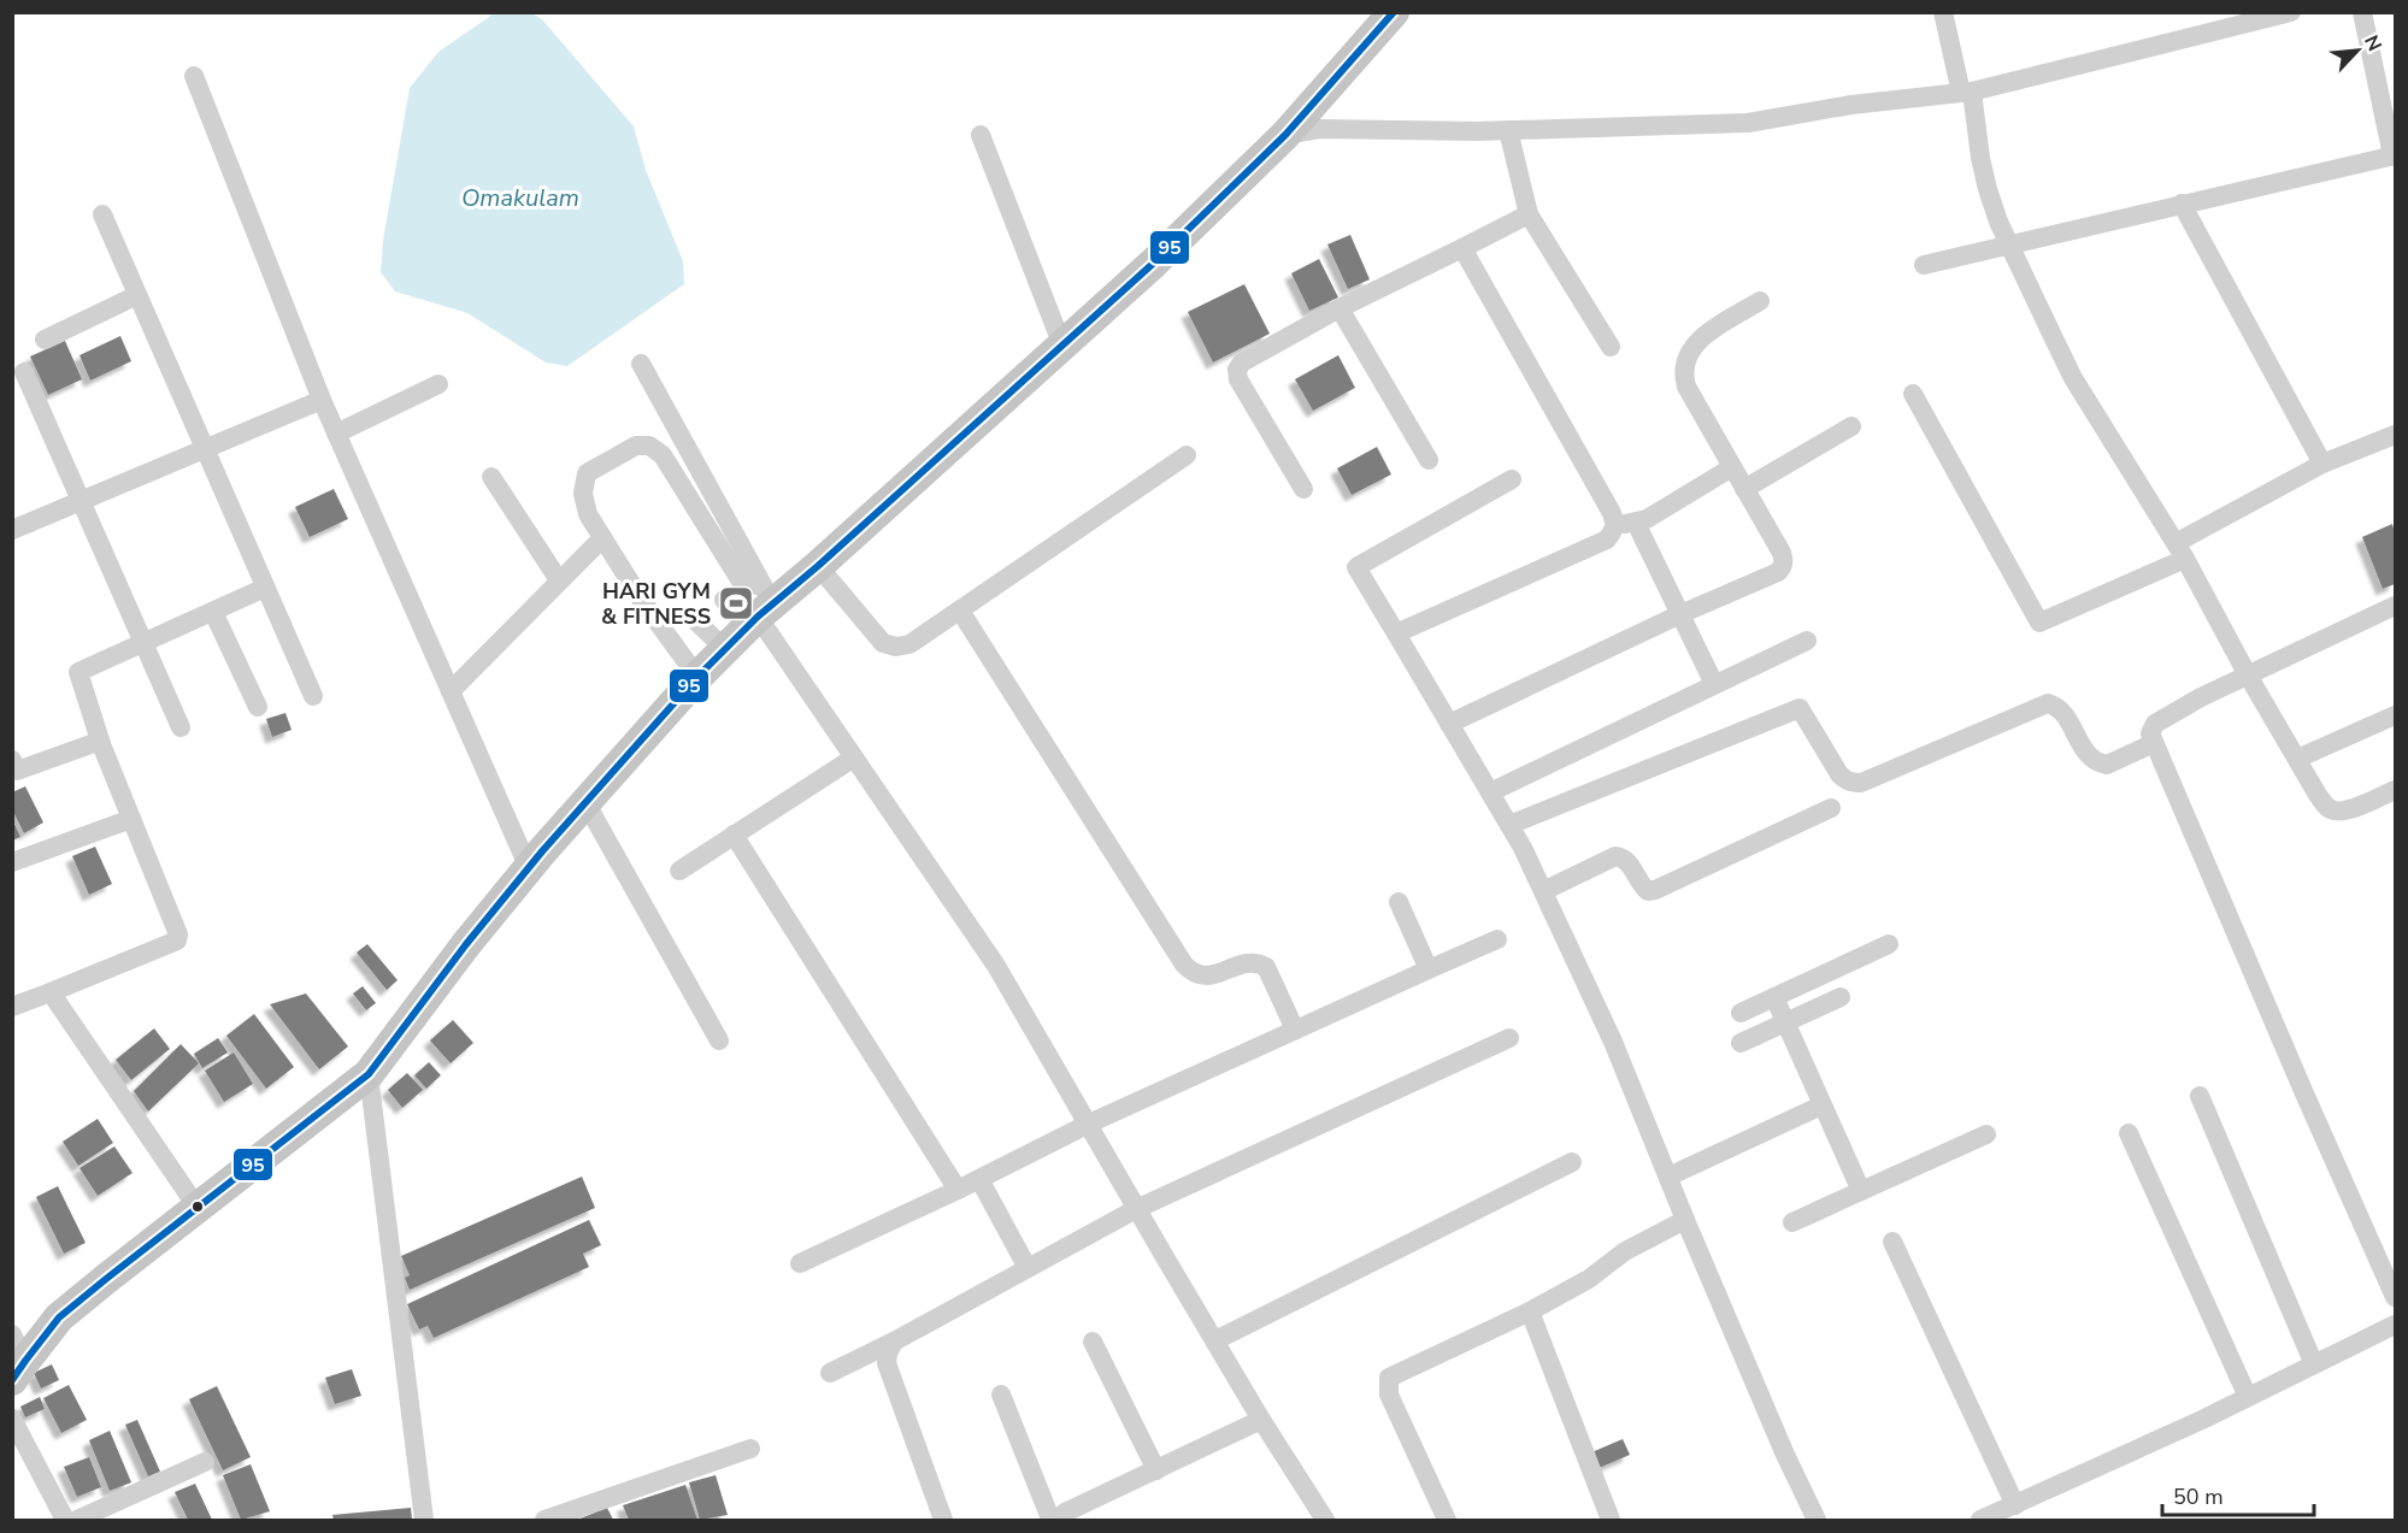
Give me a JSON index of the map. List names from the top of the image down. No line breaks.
{"water":["Omakulam"],"places":{"sports":["HARI GYM & FITNESS"]},"lines":["transit line 95"],"scale_bar":"50 m","north":"top right"}
